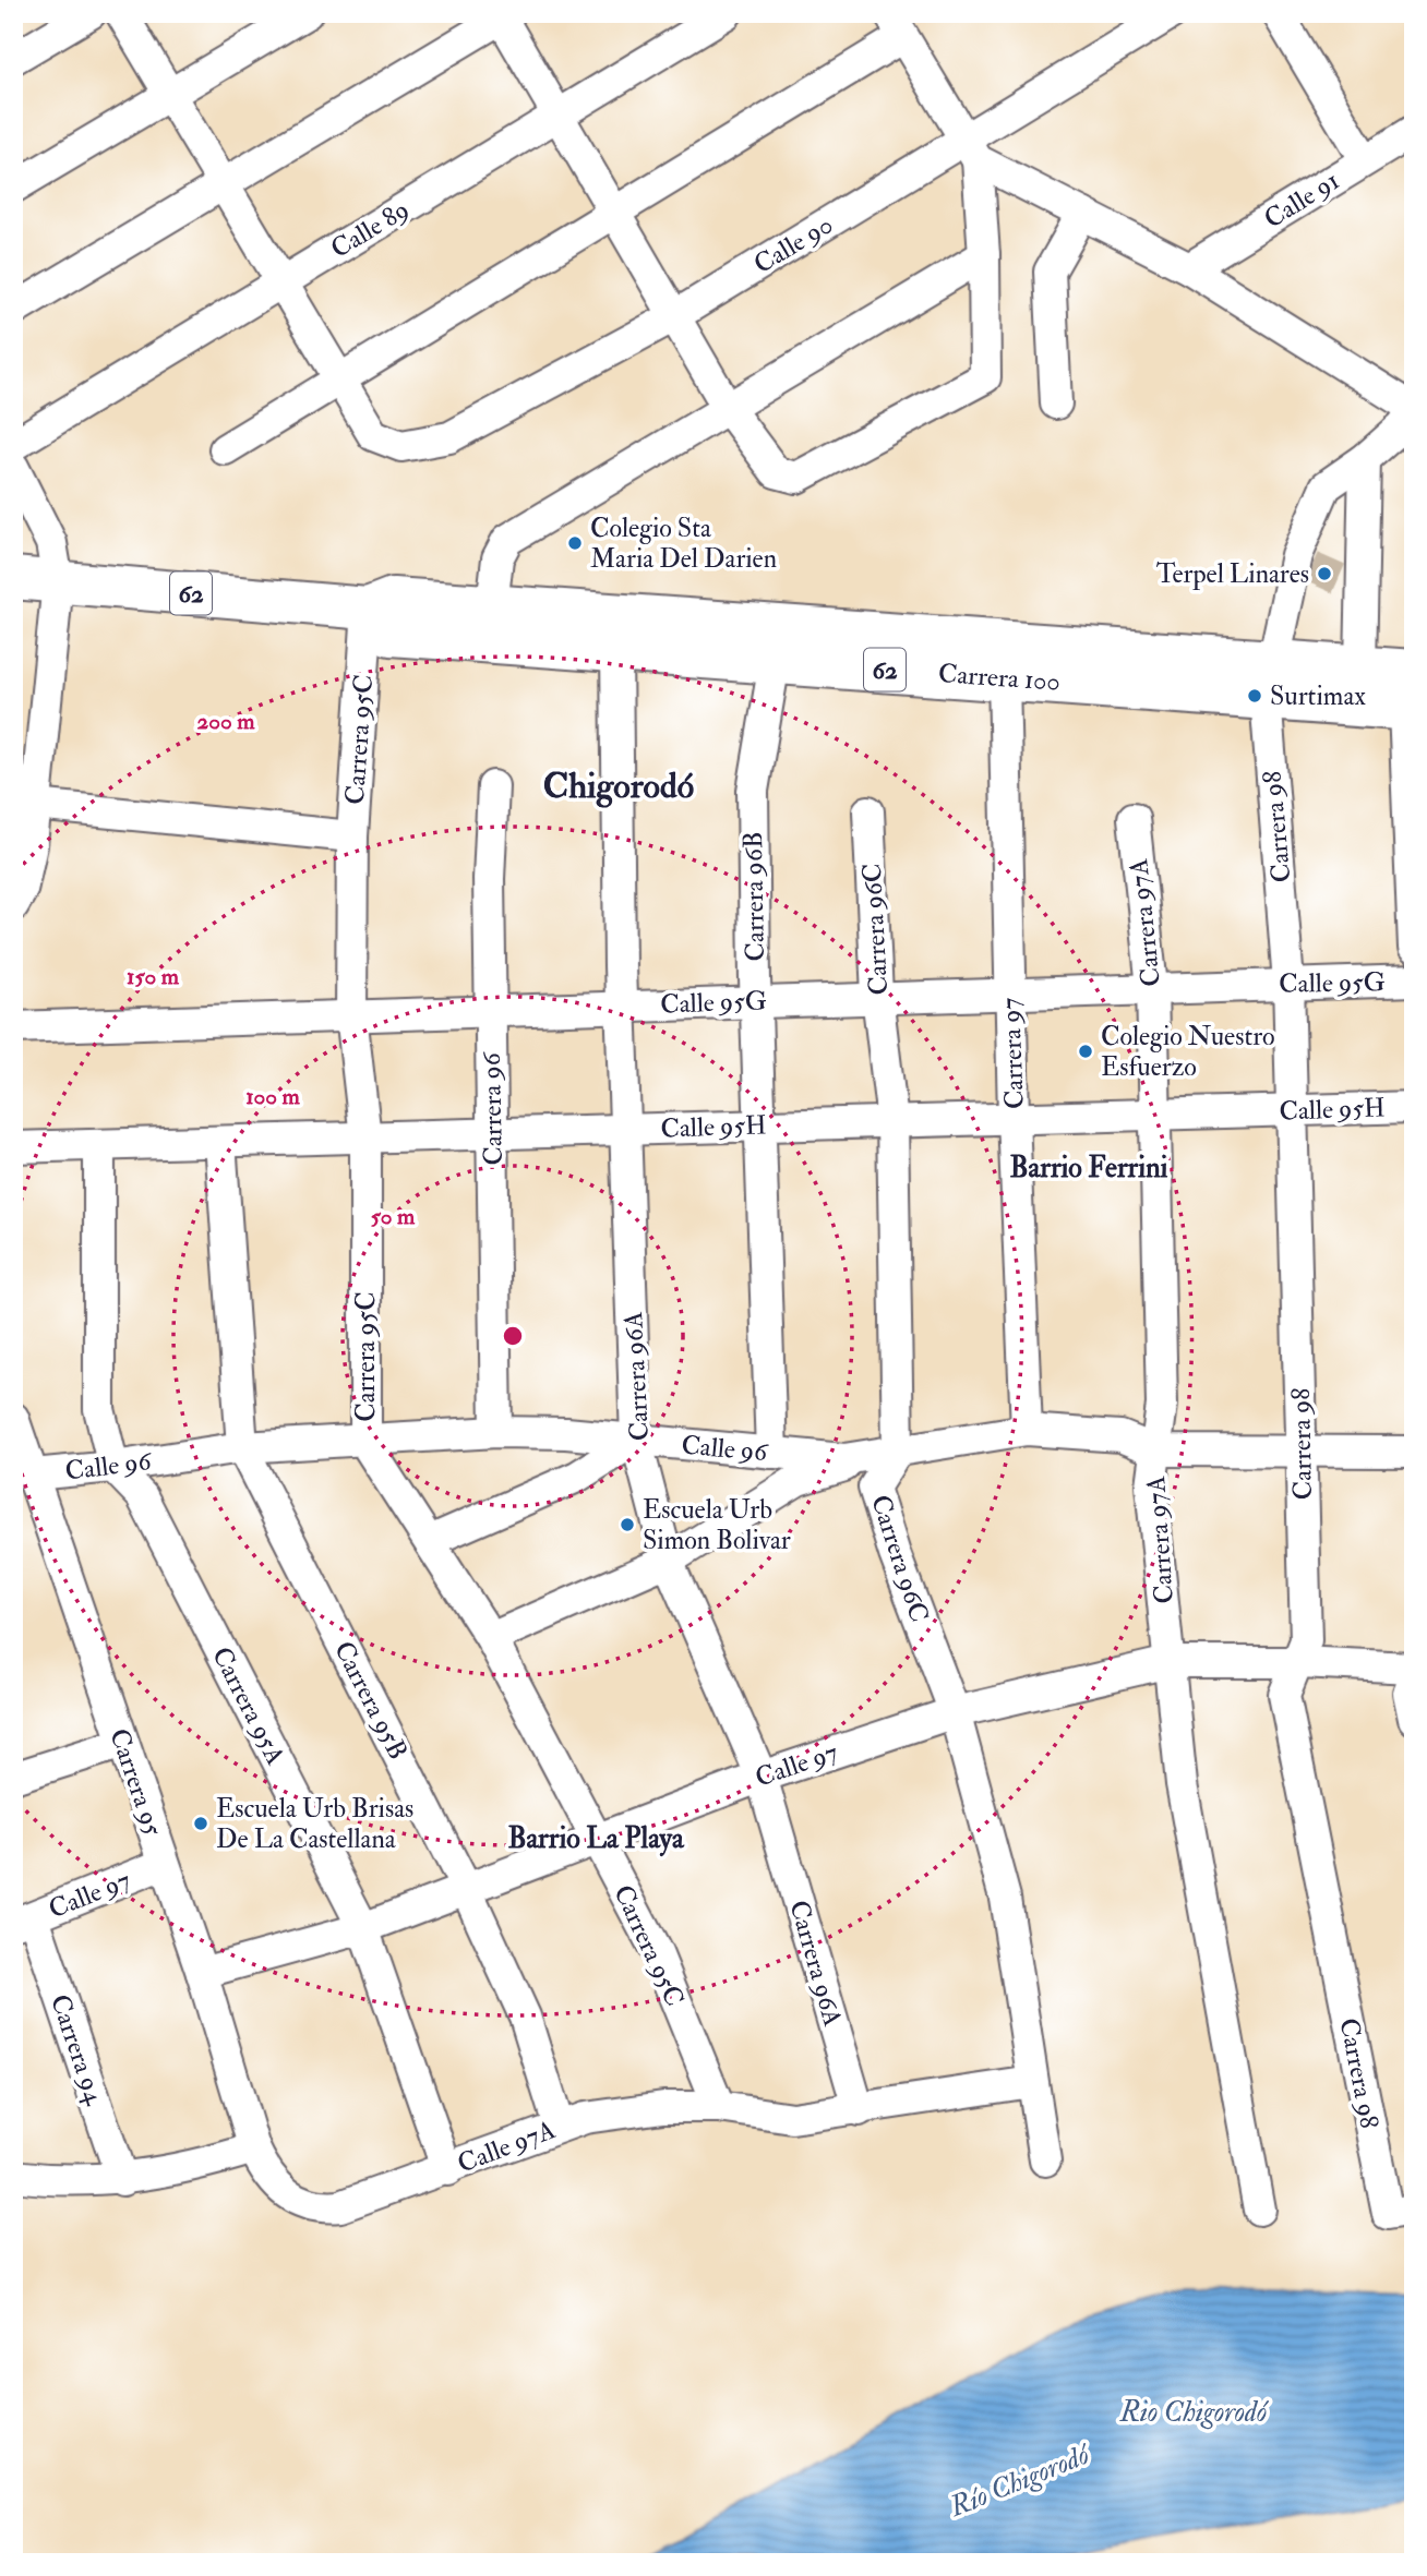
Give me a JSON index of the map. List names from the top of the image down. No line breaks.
{"streets":{"highway":["62","Carrera 100"],"street":["Calle 91","Calle 89","Calle 90","Carrera 95C","Carrera 98","Carrera 96B","Carrera 97A","Carrera 96C","Calle 95G","Carrera 97","Carrera 96","Calle 95H","Carrera 96A","Calle 96","Carrera 95B","Carrera 95A","Calle 97","Carrera 95","Carrera 94","Calle 97A"]},"crossings":[["Carrera 100","Carrera 95C"],["Carrera 100","Carrera 98"],["Carrera 100","Carrera 96B"],["Carrera 100","Carrera 97"],["Carrera 100","Carrera 96A"],["Carrera 95C","Calle 95G"],["Carrera 95C","Calle 95H"],["Carrera 95C","Calle 96"],["Carrera 95C","Calle 97"],["Carrera 95C","Calle 97A"],["Carrera 98","Calle 95G"],["Carrera 98","Calle 95H"],["Carrera 98","Calle 96"],["Carrera 98","Calle 97"],["Carrera 96B","Calle 95G"],["Carrera 96B","Calle 95H"],["Carrera 96B","Calle 96"],["Carrera 97A","Calle 95G"],["Carrera 97A","Calle 95H"],["Carrera 97A","Calle 96"],["Carrera 97A","Calle 97"],["Carrera 96C","Calle 95G"],["Carrera 96C","Calle 95H"],["Carrera 96C","Calle 96"],["Carrera 96C","Calle 97"],["Carrera 96C","Calle 97A"],["Calle 95G","Carrera 97"],["Calle 95G","Carrera 96"],["Calle 95G","Carrera 96A"],["Carrera 97","Calle 95H"],["Carrera 97","Calle 96"],["Carrera 96","Calle 95H"],["Carrera 96","Calle 96"],["Calle 95H","Carrera 96A"],["Carrera 96A","Calle 96"],["Carrera 96A","Calle 97"],["Carrera 96A","Calle 97A"],["Calle 96","Carrera 95B"],["Calle 96","Carrera 95A"],["Calle 96","Carrera 95"],["Carrera 95B","Calle 97"],["Carrera 95B","Calle 97A"],["Carrera 95A","Calle 97"],["Carrera 95A","Calle 97A"],["Calle 97","Carrera 95"],["Calle 97","Carrera 94"],["Carrera 95","Calle 97A"]],"districts":["Chigorodó","Barrio Ferrini","Barrio La Playa"],"water":["Rio Chigorodó","Río Chigorodó"],"places":["Colegio Sta Maria Del Darien","Terpel Linares","Surtimax","Colegio Nuestro Esfuerzo","Escuela Urb Simon Bolivar","Escuela Urb Brisas De La Castellana"],"rings":["200 m","150 m","100 m","50 m"]}
